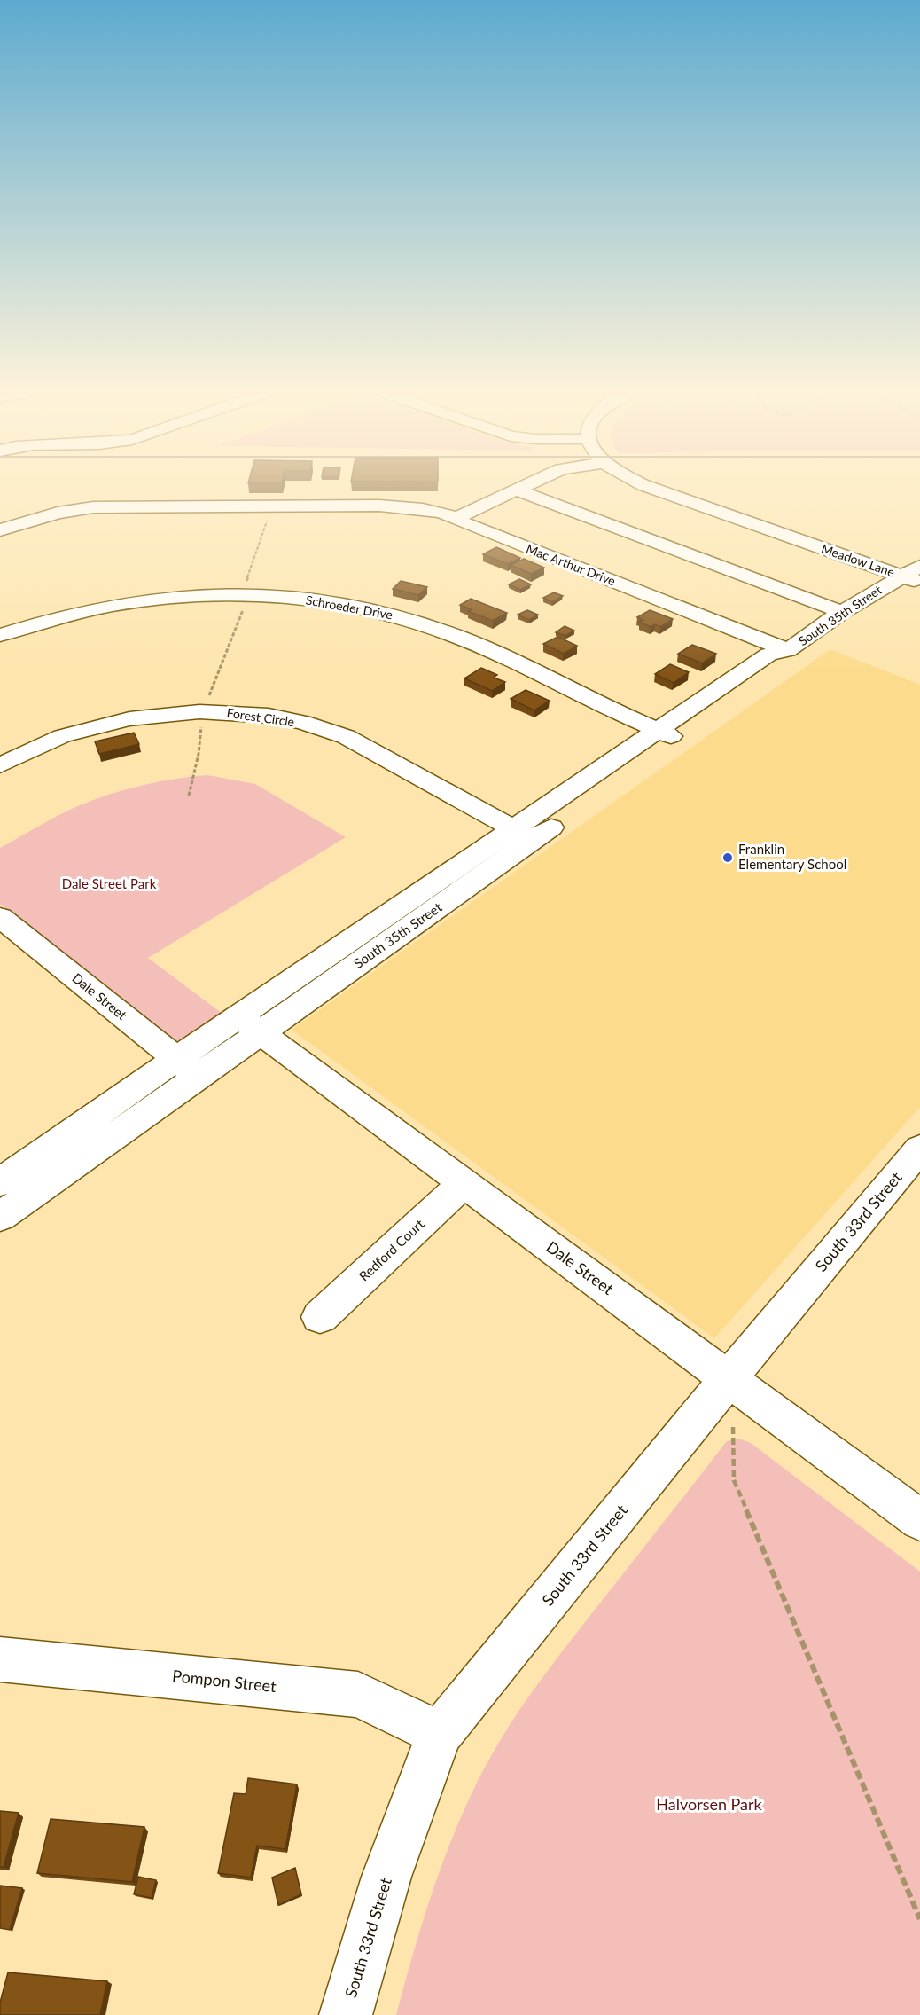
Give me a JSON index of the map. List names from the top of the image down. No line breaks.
{"streets":{"street":["Meadow Lane","Mac Arthur Drive","Schroeder Drive","South 35th Street","Forest Circle","Dale Street","South 33rd Street","Redford Court","Pompon Street"]},"crossings":[["Meadow Lane","South 35th Street"],["Mac Arthur Drive","South 35th Street"],["Schroeder Drive","South 35th Street"],["South 35th Street","Forest Circle"],["South 35th Street","Dale Street"],["Dale Street","South 33rd Street"],["Dale Street","Redford Court"],["South 33rd Street","Pompon Street"]],"parks":["Dale Street Park","Halvorsen Park"],"places":["Franklin Elementary School"]}
